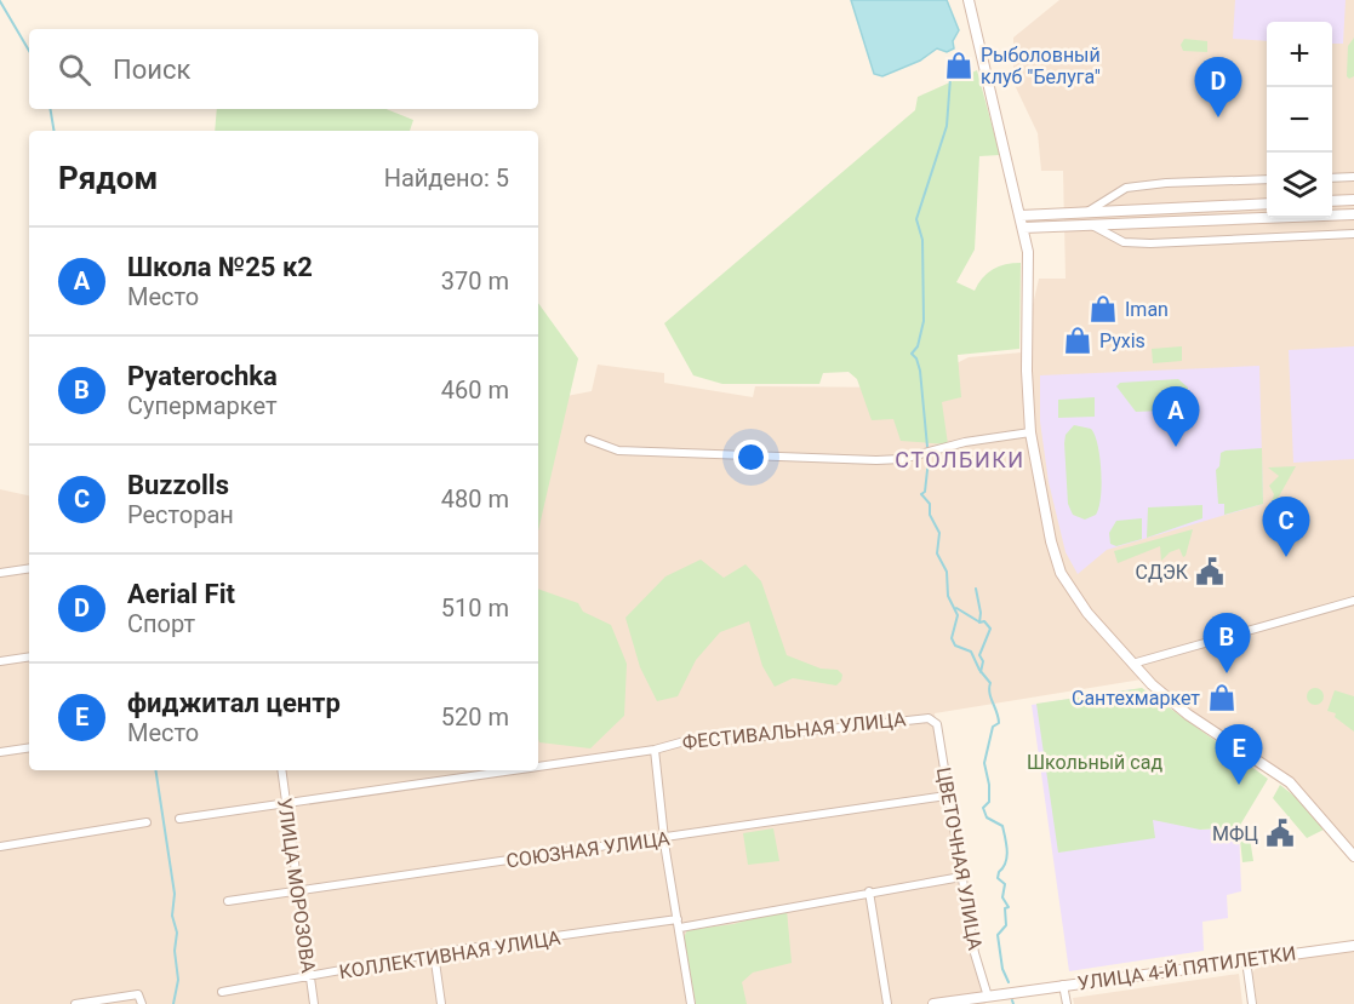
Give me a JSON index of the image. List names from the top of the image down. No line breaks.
{"streets":{"main road":["УЛИЦА 4-Й ПЯТИЛЕТКИ"],"street":["ФЕСТИВАЛЬНАЯ УЛИЦА","СОЮЗНАЯ УЛИЦА","ЦВЕТОЧНАЯ УЛИЦА","УЛИЦА МОРОЗОВА","КОЛЛЕКТИВНАЯ УЛИЦА"]},"crossings":[["ФЕСТИВАЛЬНАЯ УЛИЦА","ЦВЕТОЧНАЯ УЛИЦА"],["ФЕСТИВАЛЬНАЯ УЛИЦА","УЛИЦА МОРОЗОВА"],["СОЮЗНАЯ УЛИЦА","ЦВЕТОЧНАЯ УЛИЦА"],["СОЮЗНАЯ УЛИЦА","УЛИЦА МОРОЗОВА"],["ЦВЕТОЧНАЯ УЛИЦА","КОЛЛЕКТИВНАЯ УЛИЦА"],["ЦВЕТОЧНАЯ УЛИЦА","УЛИЦА 4-Й ПЯТИЛЕТКИ"],["УЛИЦА МОРОЗОВА","КОЛЛЕКТИВНАЯ УЛИЦА"]],"districts":["СТОЛБИКИ"],"parks":["Школьный сад"],"places":{"shop":["Рыболовный клуб \"Белуга\"","Iman","Pyxis","Сантехмаркет"],"public building":["СДЭК","МФЦ"]},"page":{"map_buttons":["+","−"],"search":"Поиск","pins":["D","A","C","B","E"],"heading":["Рядом","Найдено: 5"],"list":[{"mark":"A","name":"Школа №25 к2","note":"Место","value":"370 m"},{"mark":"B","name":"Pyaterochka","note":"Супермаркет","value":"460 m"},{"mark":"C","name":"Buzzolls","note":"Ресторан","value":"480 m"},{"mark":"D","name":"Aerial Fit","note":"Спорт","value":"510 m"},{"mark":"E","name":"фиджитал центр","note":"Место","value":"520 m"}]}}
